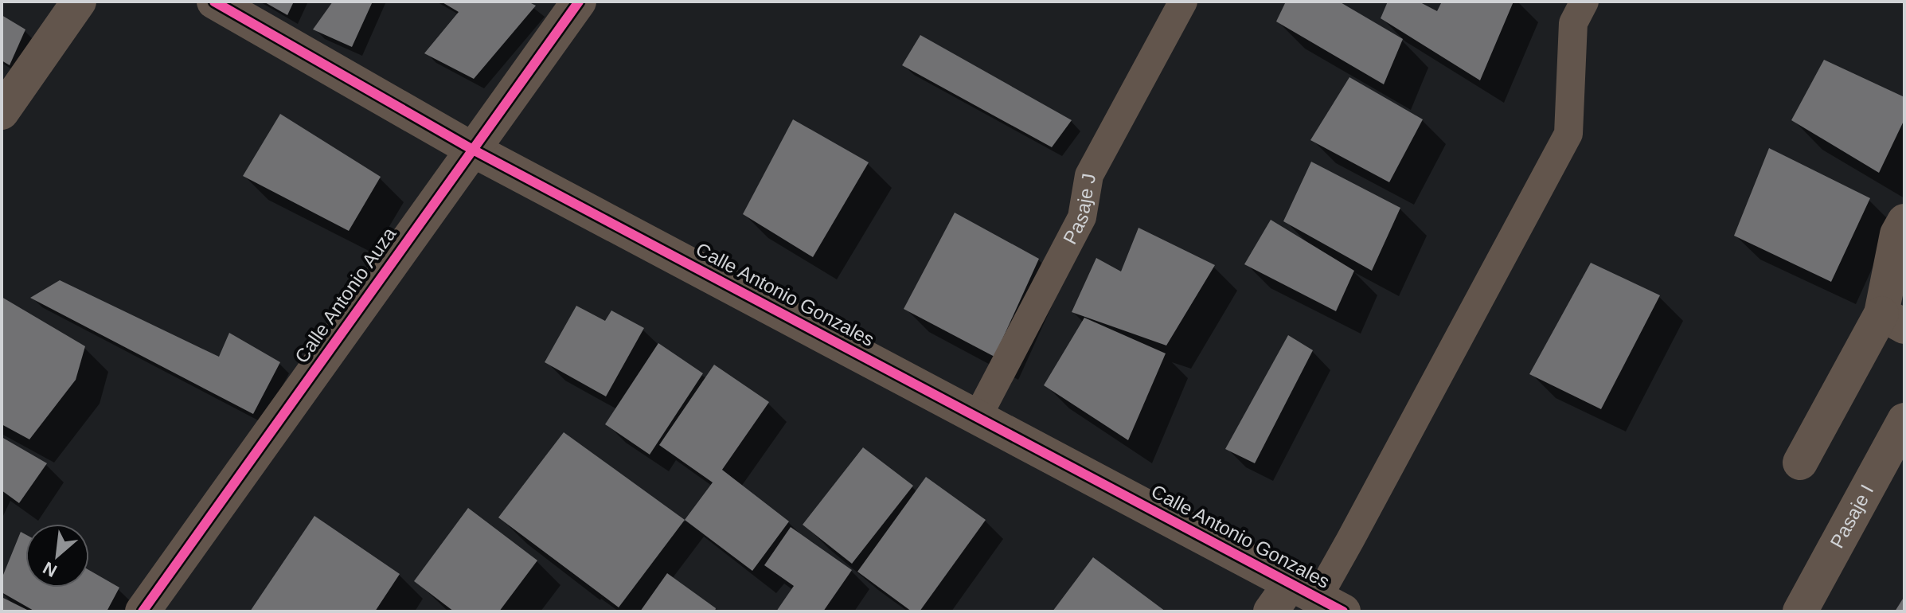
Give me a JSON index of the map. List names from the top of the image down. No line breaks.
{"streets":{"street":["Calle Antonio Gonzales","Calle Antonio Auza","Pasaje I"],"lane":["Pasaje J"]},"crossings":[["Pasaje J","Calle Antonio Gonzales"],["Calle Antonio Gonzales","Calle Antonio Auza"]],"north":"bottom left"}
